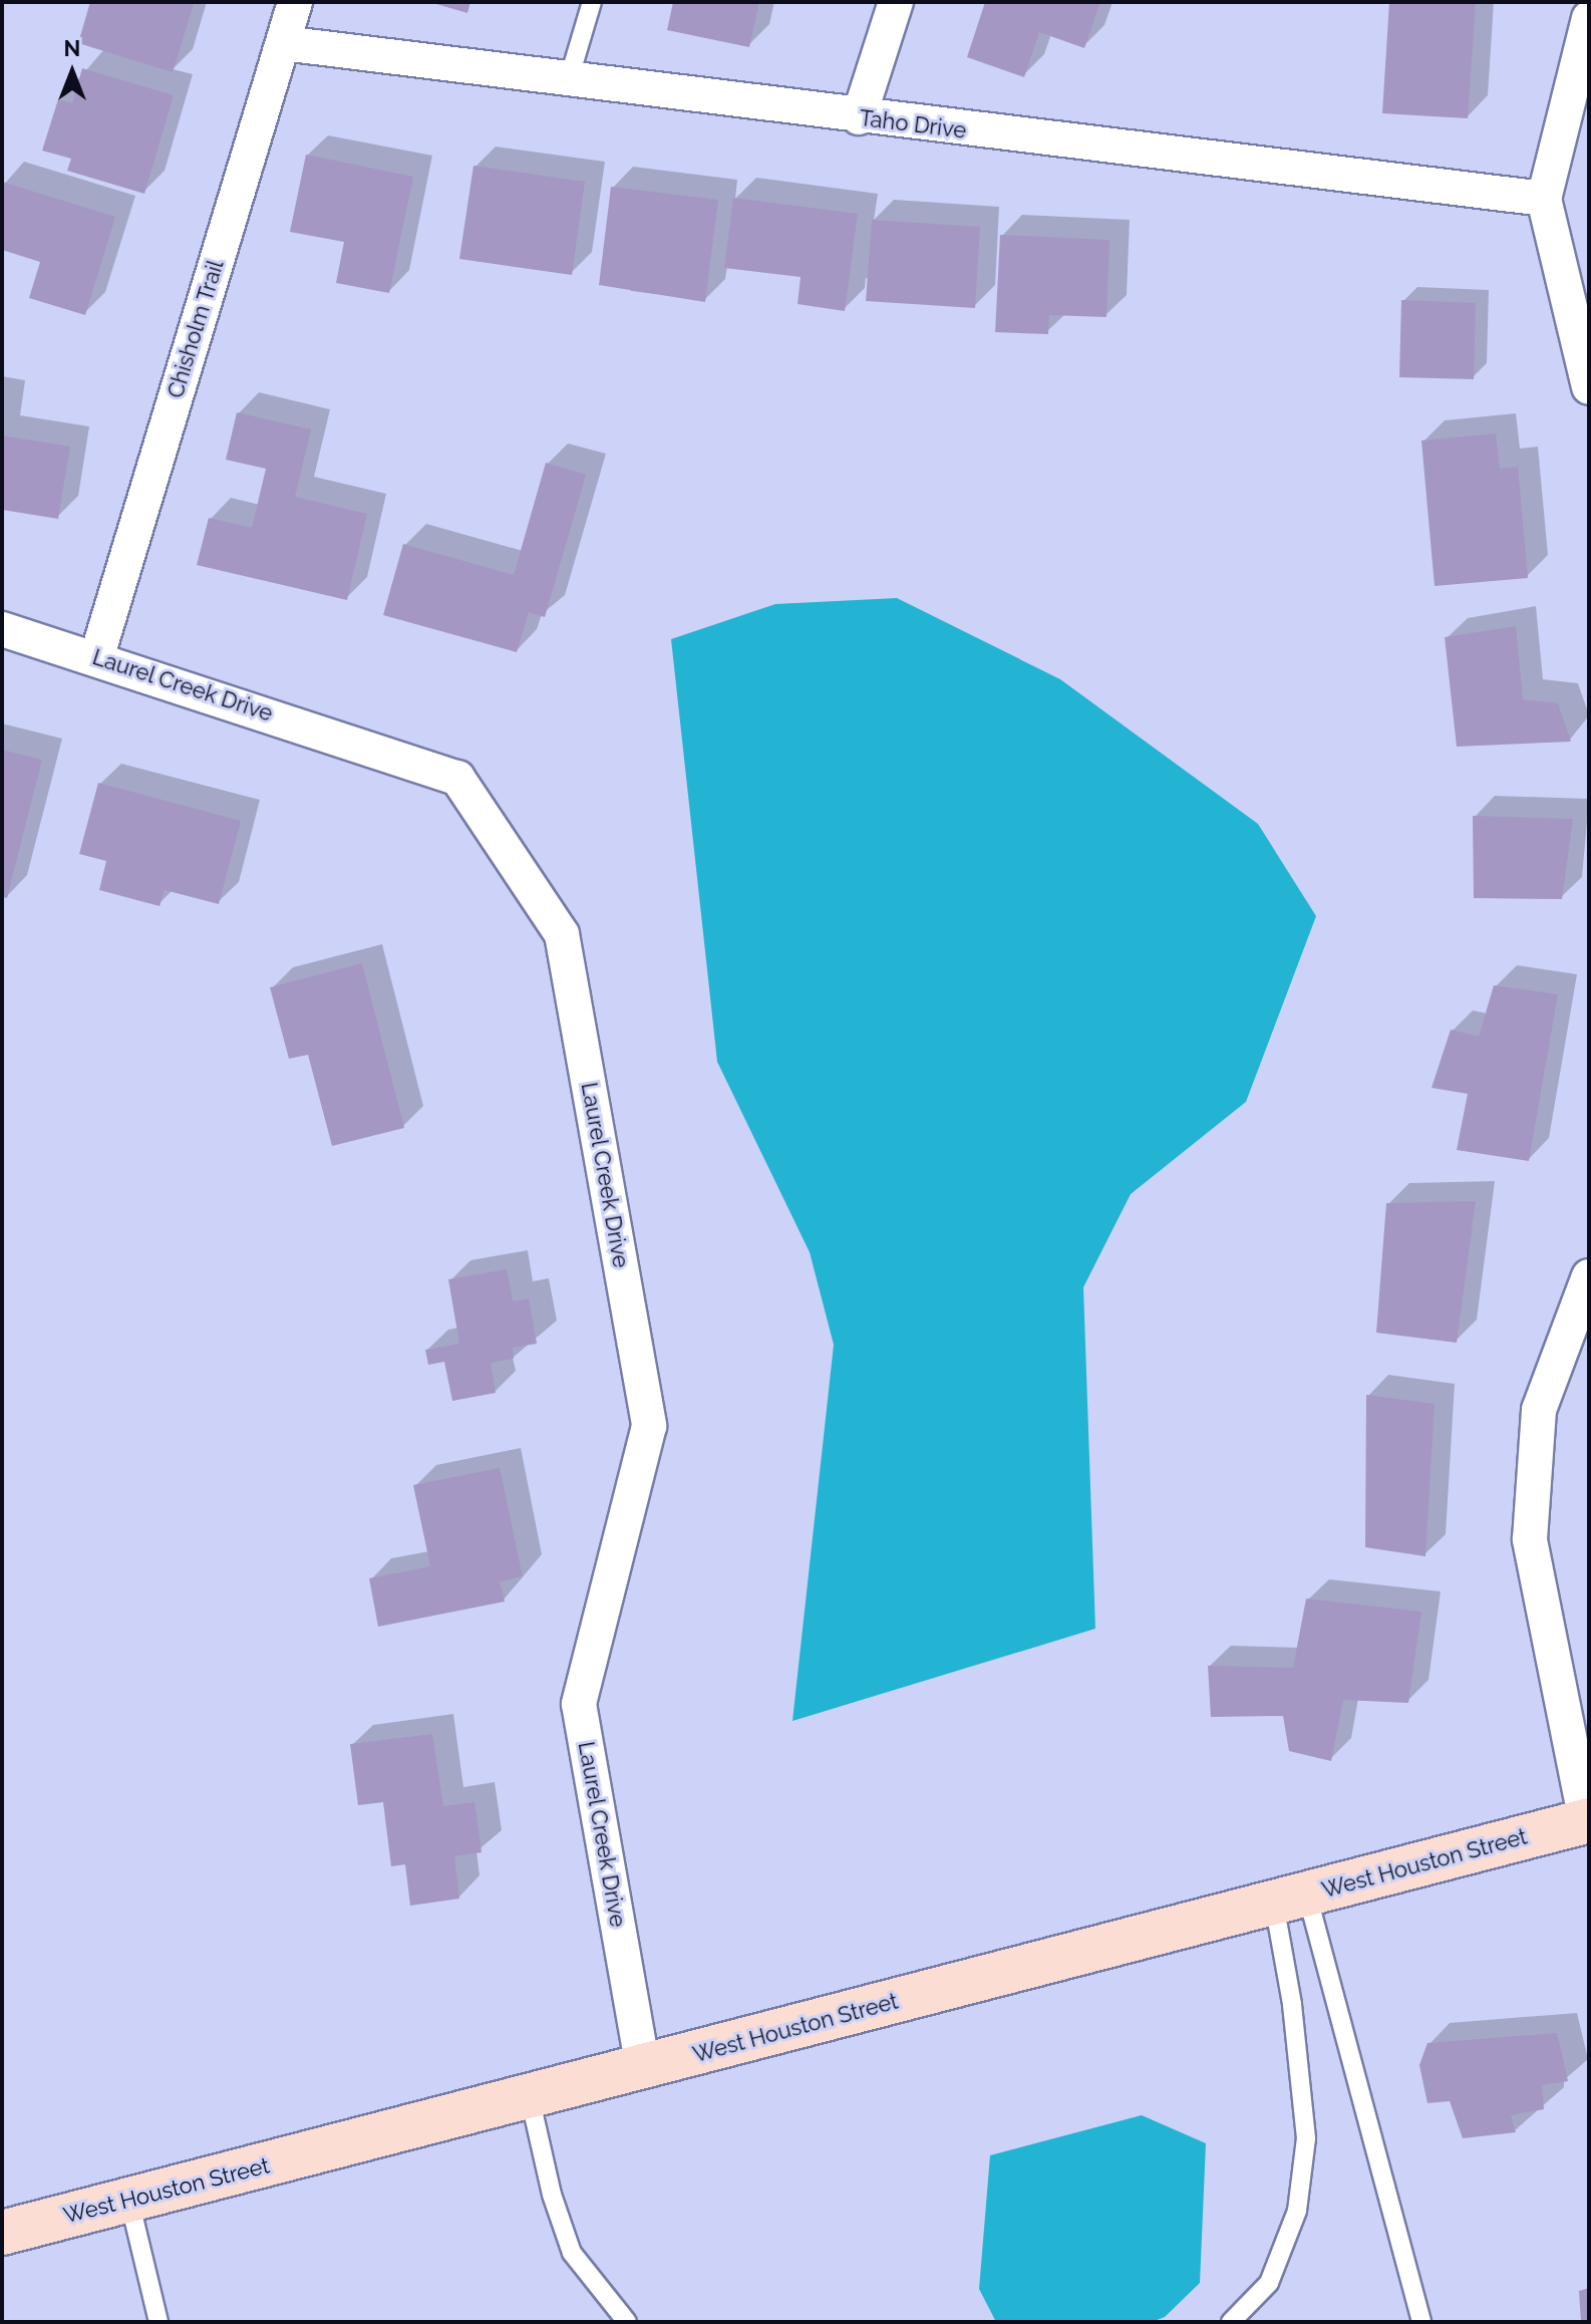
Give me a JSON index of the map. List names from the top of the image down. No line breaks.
{"streets":{"main road":["West Houston Street"],"street":["Taho Drive","Chisholm Trail","Laurel Creek Drive"]},"crossings":[["Taho Drive","Chisholm Trail"],["Chisholm Trail","Laurel Creek Drive"],["Laurel Creek Drive","West Houston Street"]],"north":"top"}
